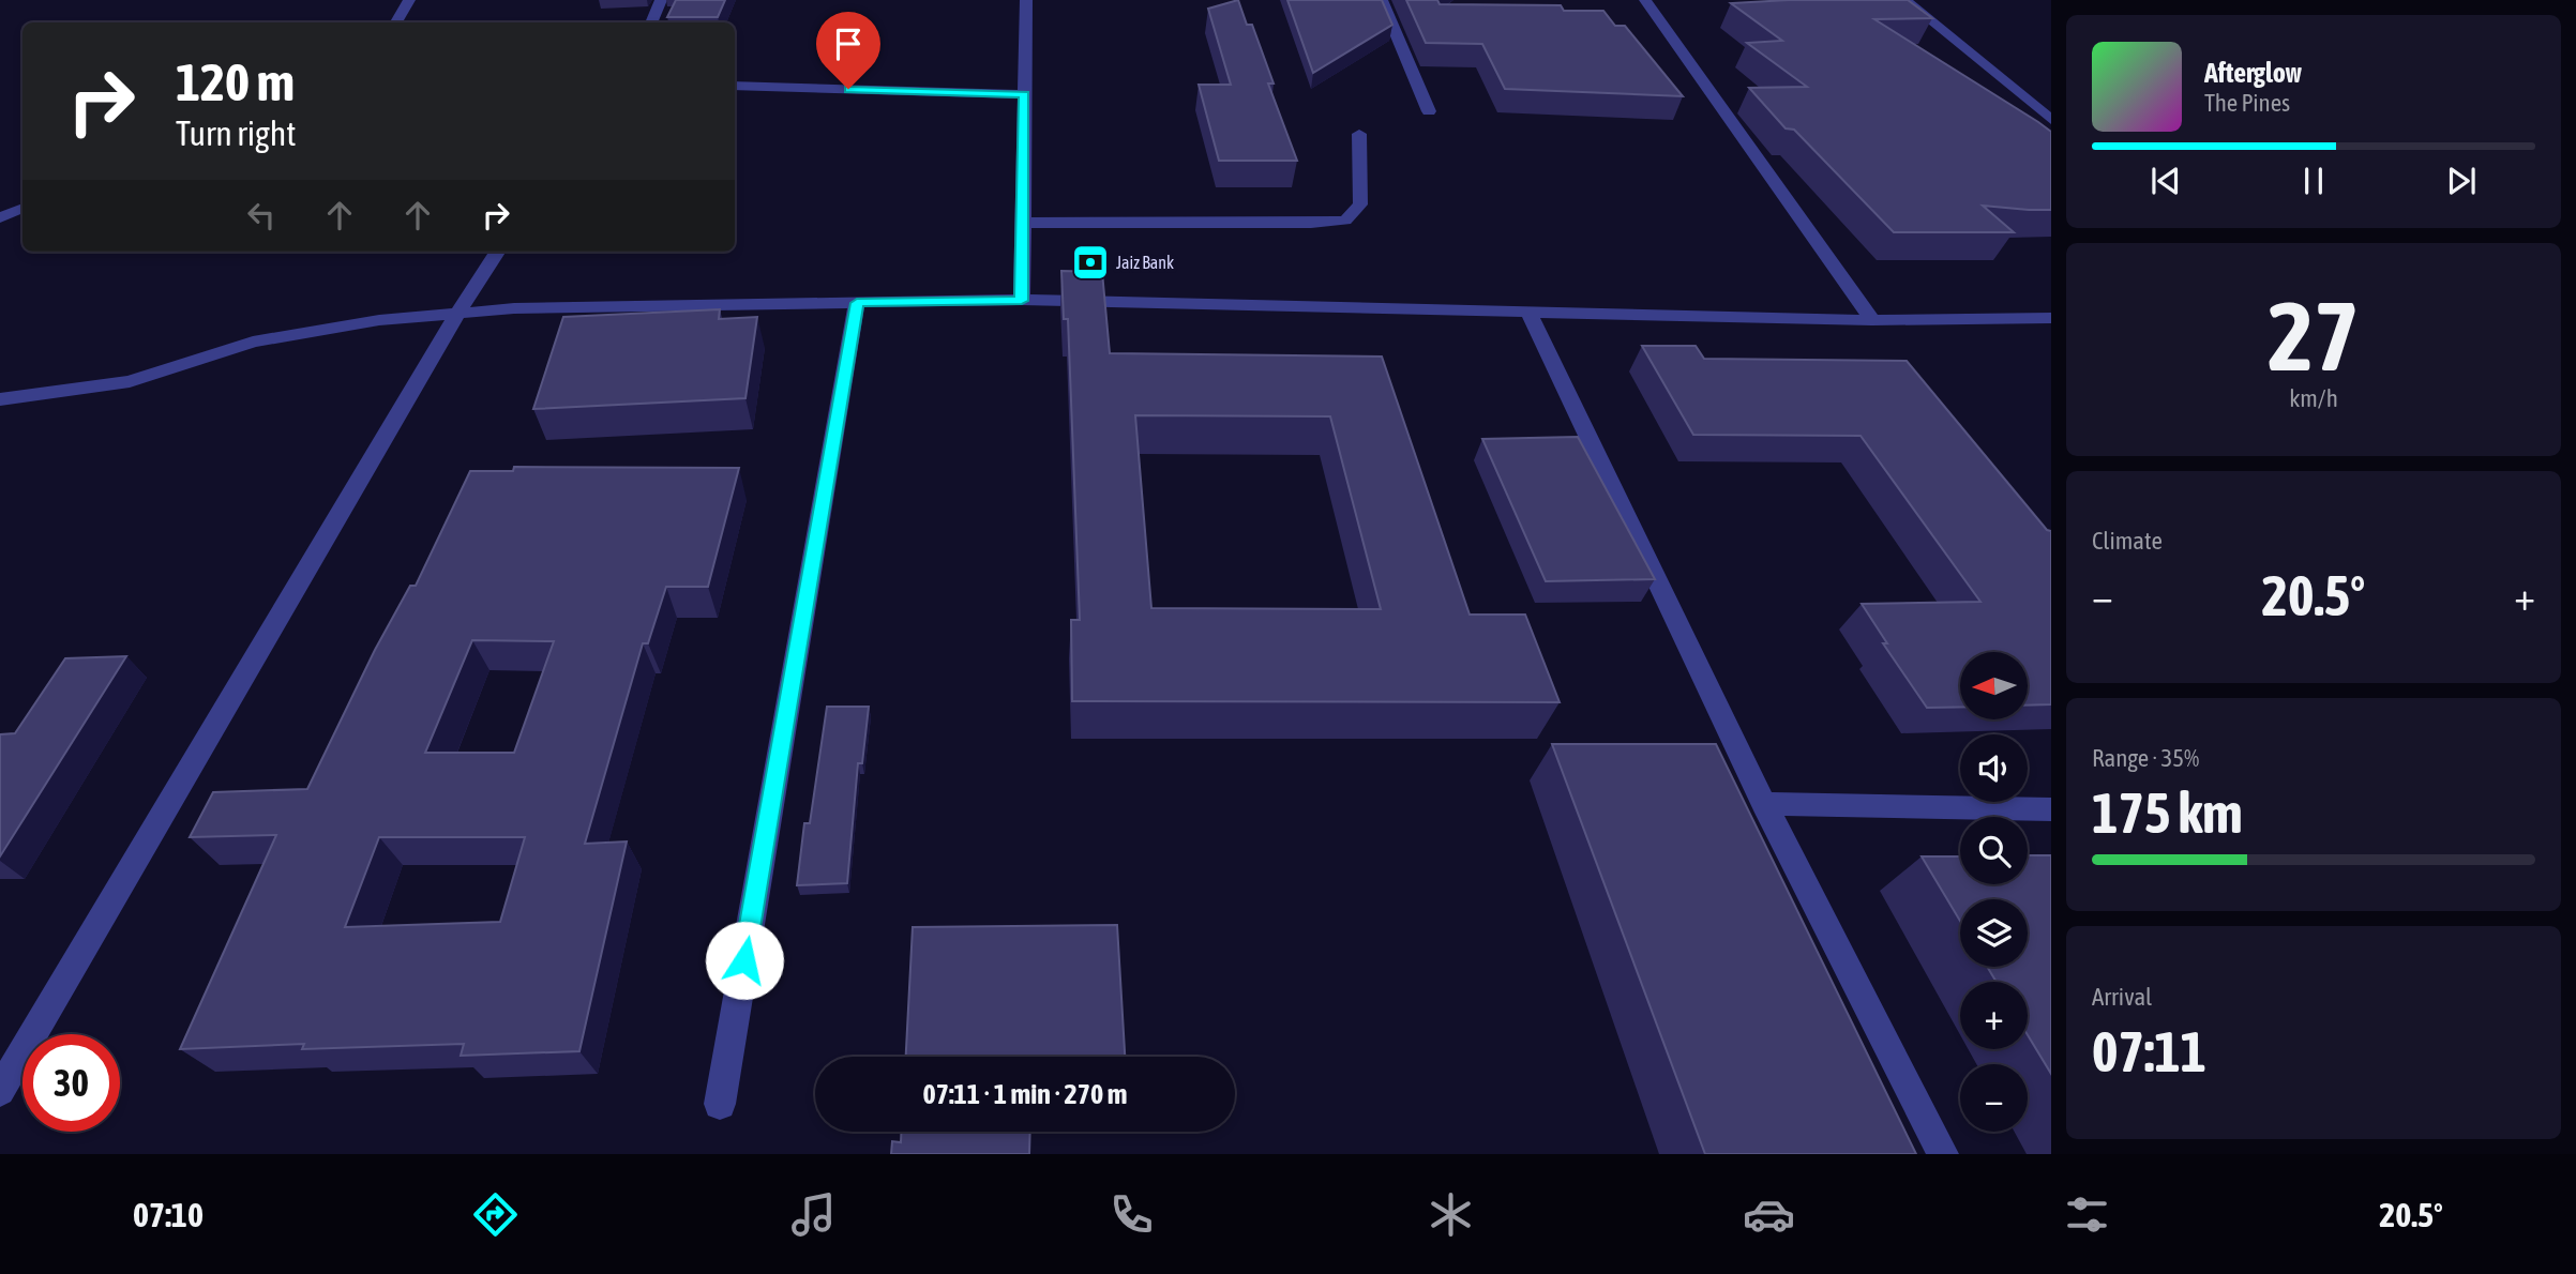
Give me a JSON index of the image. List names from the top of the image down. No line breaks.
{"places":{"bank":["Jaiz Bank"]},"north":"left","page":{"turn":["120 m","Turn right"],"song":["Afterglow","The Pines"],"tile":[["27","km/h"],"Climate",["Range · 35%","175 km"],["Arrival","07:11"]],"heat":["−","20.5°","+"],"map_buttons":["+","−"],"limit":"30","trip":"07:11 · 1 min · 270 m","tabs":["07:10","20.5°"]}}
